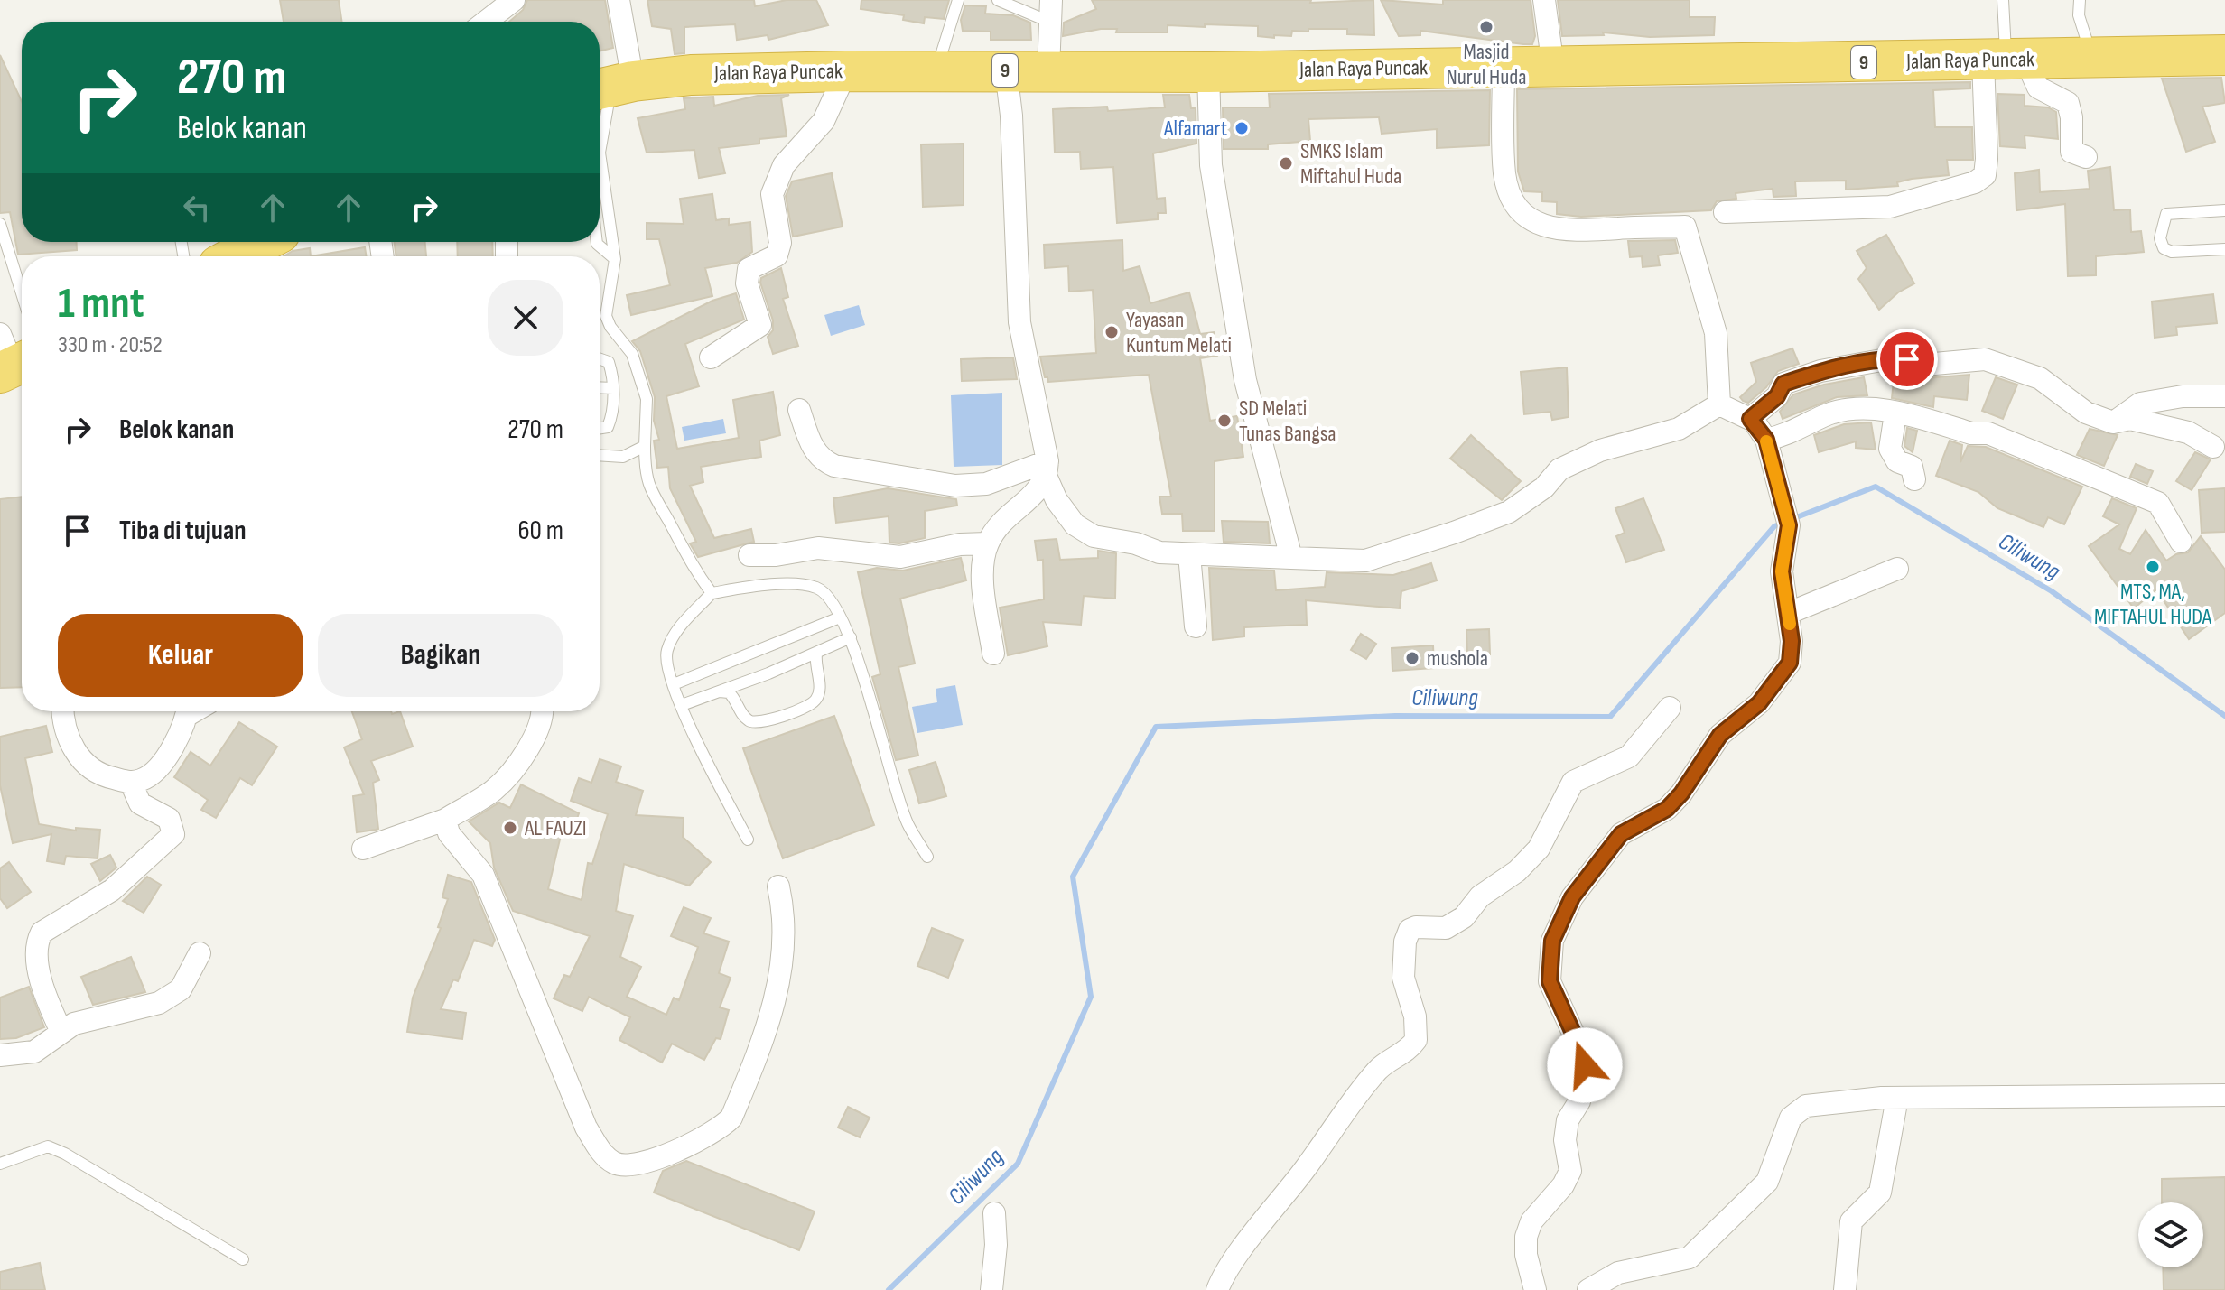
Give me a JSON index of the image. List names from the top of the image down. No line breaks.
{"streets":{"highway":["Jalan Raya Puncak","9"]},"water":["Ciliwung"],"places":["Masjid Nurul Huda","Alfamart","SMKS Islam Miftahul Huda","Yayasan Kuntum Melati","SD Melati Tunas Bangsa","MTS, MA, MIFTAHUL HUDA","mushola","AL FAUZI"],"page":{"turn":["270 m","Belok kanan"],"heading":["1 mnt","330 m · 20:52"],"list":[{"name":"Belok kanan","value":"270 m"},{"name":"Tiba di tujuan","value":"60 m"}],"buttons":["Keluar","Bagikan"]}}
